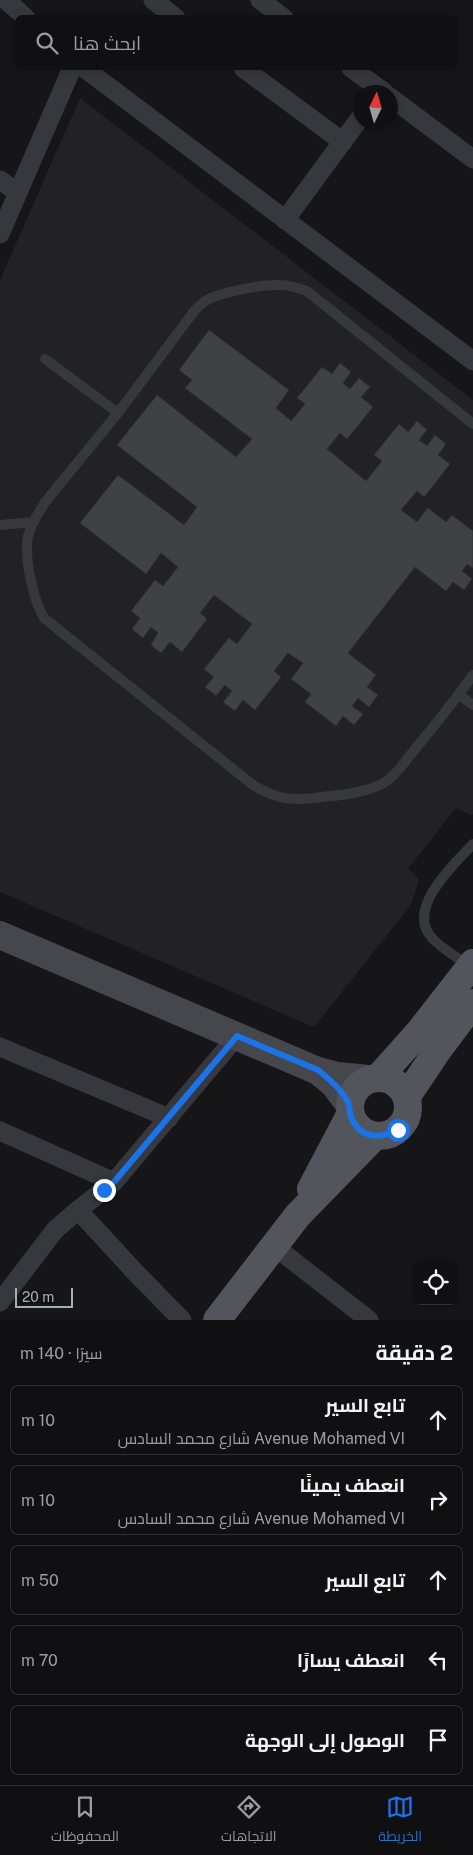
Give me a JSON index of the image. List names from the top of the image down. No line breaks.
{"scale_bar":"20 m","north":"top","page":{"search":"ابحث هنا","scale":"20 m","heading":["2 دقيقة","سيرًا · 140 m"],"list":[["تابع السير","Avenue Mohamed VI شارع محمد السادس","10 m"],["انعطف يمينًا","Avenue Mohamed VI شارع محمد السادس","10 m"],["تابع السير","50 m"],["انعطف يسارًا","70 m"],"الوصول إلى الوجهة"],"nav":["الخريطة","الاتجاهات","المحفوظات"]}}
